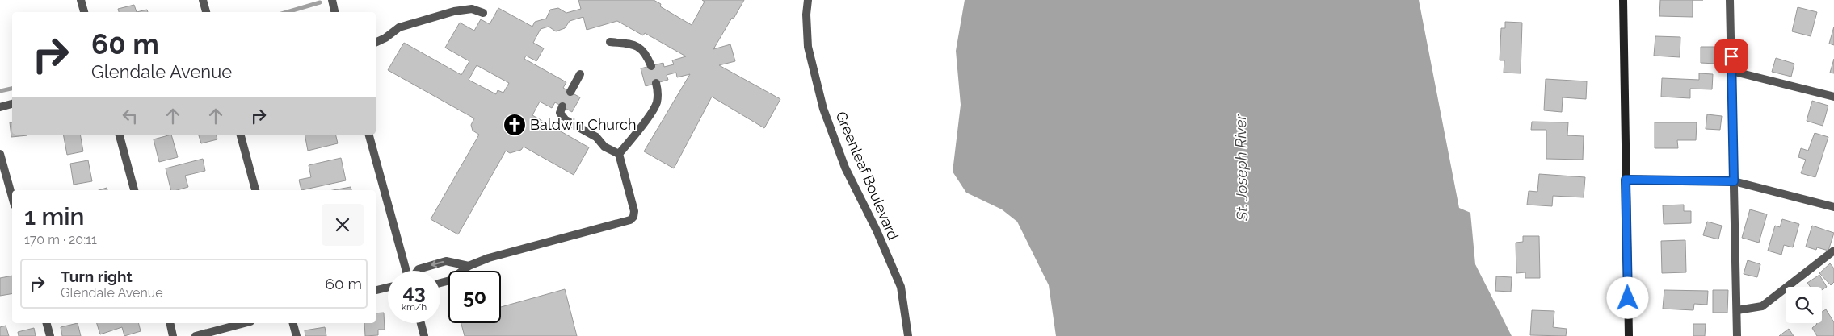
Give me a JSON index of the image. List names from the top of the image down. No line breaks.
{"streets":{"street":["Greenleaf Boulevard"]},"water":["St. Joseph River"],"places":{"church":["Baldwin Church"]},"page":{"turn":["60 m","Glendale Avenue"],"heading":["1 min","170 m · 20:11"],"list":[{"name":"Turn right","note":"Glendale Avenue","value":"60 m"}],"speed":"43 km/h","limit":"50"}}
